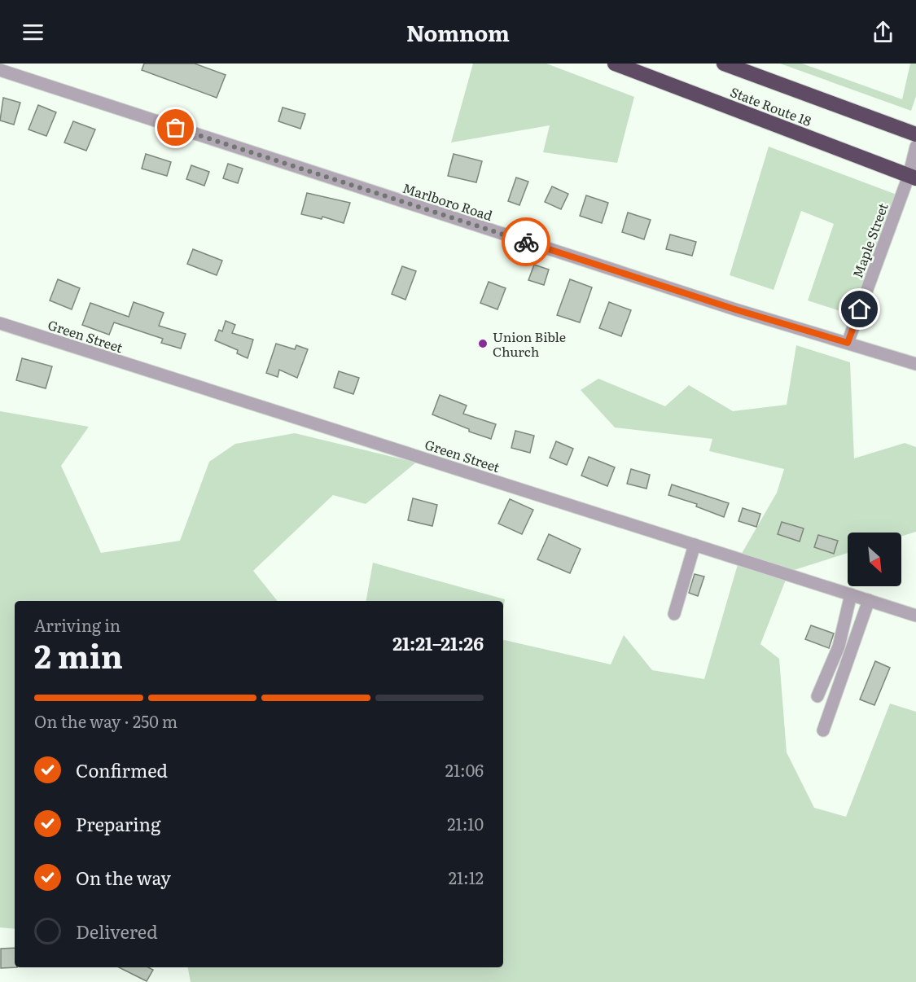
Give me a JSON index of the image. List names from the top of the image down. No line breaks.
{"streets":{"highway":["State Route 18"],"street":["Marlboro Road","Maple Street","Green Street"]},"crossings":[["State Route 18","Maple Street"],["Marlboro Road","Maple Street"]],"places":["Union Bible Church"],"north":"bottom right","page":{"header":"Nomnom","heading":["2 min","Arriving in","21:21–21:26"],"bar":"On the way · 250 m","list":[["Confirmed","21:06"],["Preparing","21:10"],["On the way","21:12"],"Delivered"]}}
